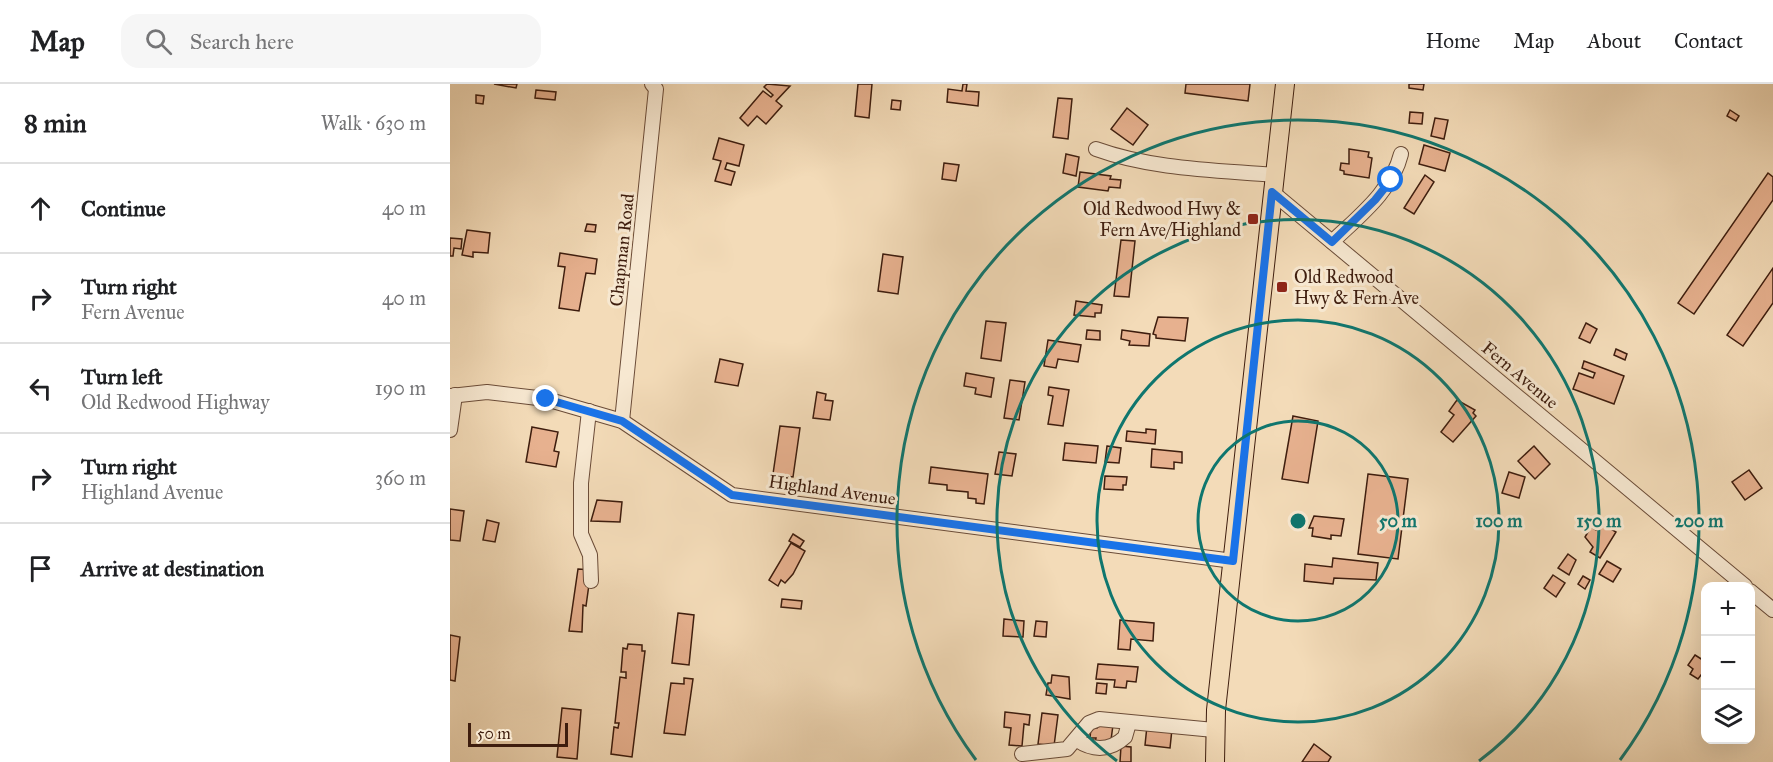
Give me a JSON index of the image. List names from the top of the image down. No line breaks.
{"streets":{"street":["Chapman Road","Fern Avenue","Highland Avenue"]},"crossings":[["Chapman Road","Highland Avenue"]],"places":{"transit":["Old Redwood Hwy & Fern Ave/Highland","Old Redwood Hwy & Fern Ave"]},"scale_bar":"50 m","page":{"header":"Map","search":"Search here","nav":["Home","Map","About","Contact"],"heading":["8 min","Walk · 630 m"],"list":[["Continue","40 m"],["Turn right","Fern Avenue","40 m"],["Turn left","Old Redwood Highway","190 m"],["Turn right","Highland Avenue","360 m"],"Arrive at destination"],"map_buttons":["+","−"],"scale":"50 m"},"rings":["50 m","100 m","150 m","200 m"]}
